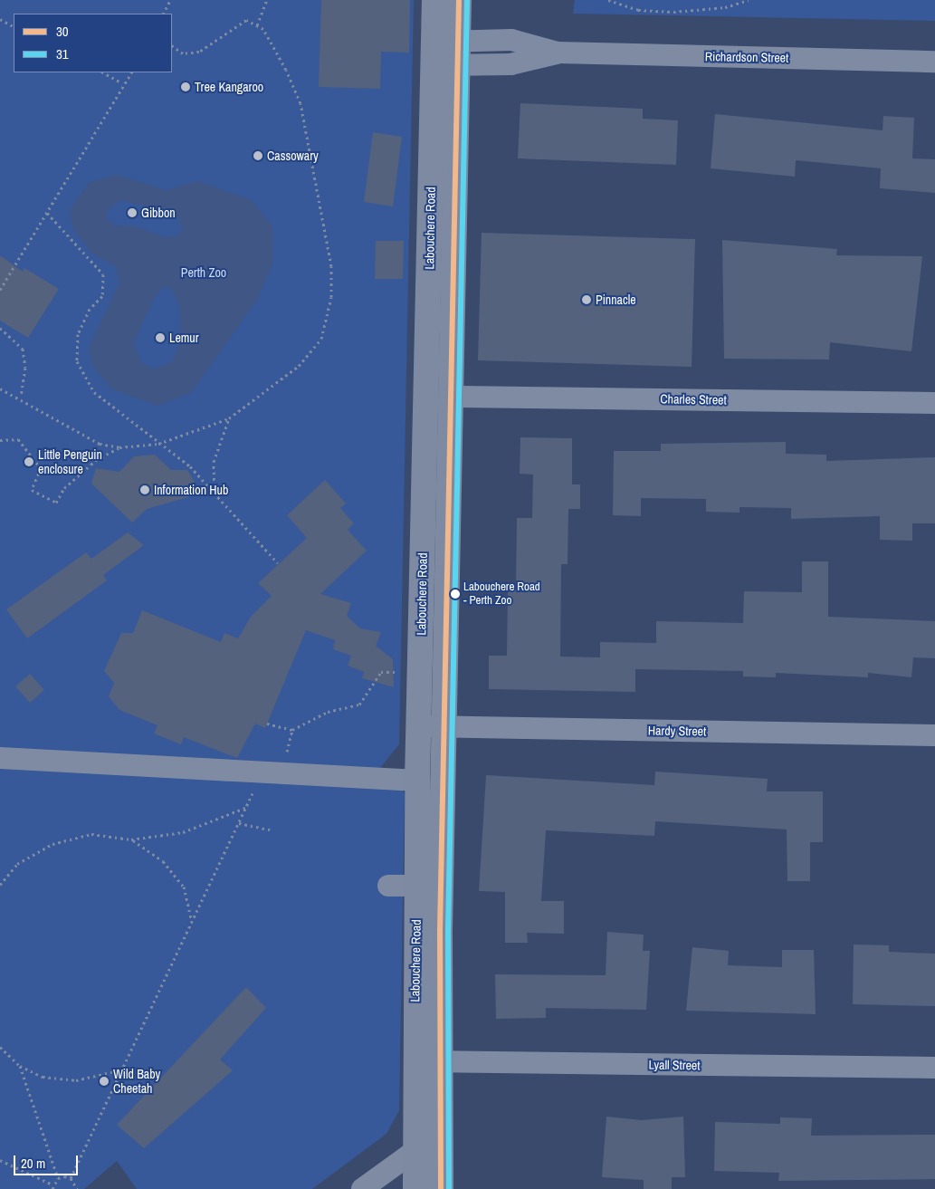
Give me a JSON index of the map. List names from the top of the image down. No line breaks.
{"streets":{"main road":["Labouchere Road"],"street":["Richardson Street","Charles Street","Hardy Street","Lyall Street"]},"crossings":[["Richardson Street","Labouchere Road"],["Labouchere Road","Charles Street"],["Labouchere Road","Hardy Street"],["Labouchere Road","Lyall Street"]],"parks":["Perth Zoo"],"places":["Tree Kangaroo","Cassowary","Gibbon","Pinnacle","Lemur","Little Penguin enclosure","Information Hub","Labouchere Road - Perth Zoo","Wild Baby Cheetah"],"lines":["transit line 30","transit line 31"],"legend":["30","31"],"scale_bar":"20 m"}
